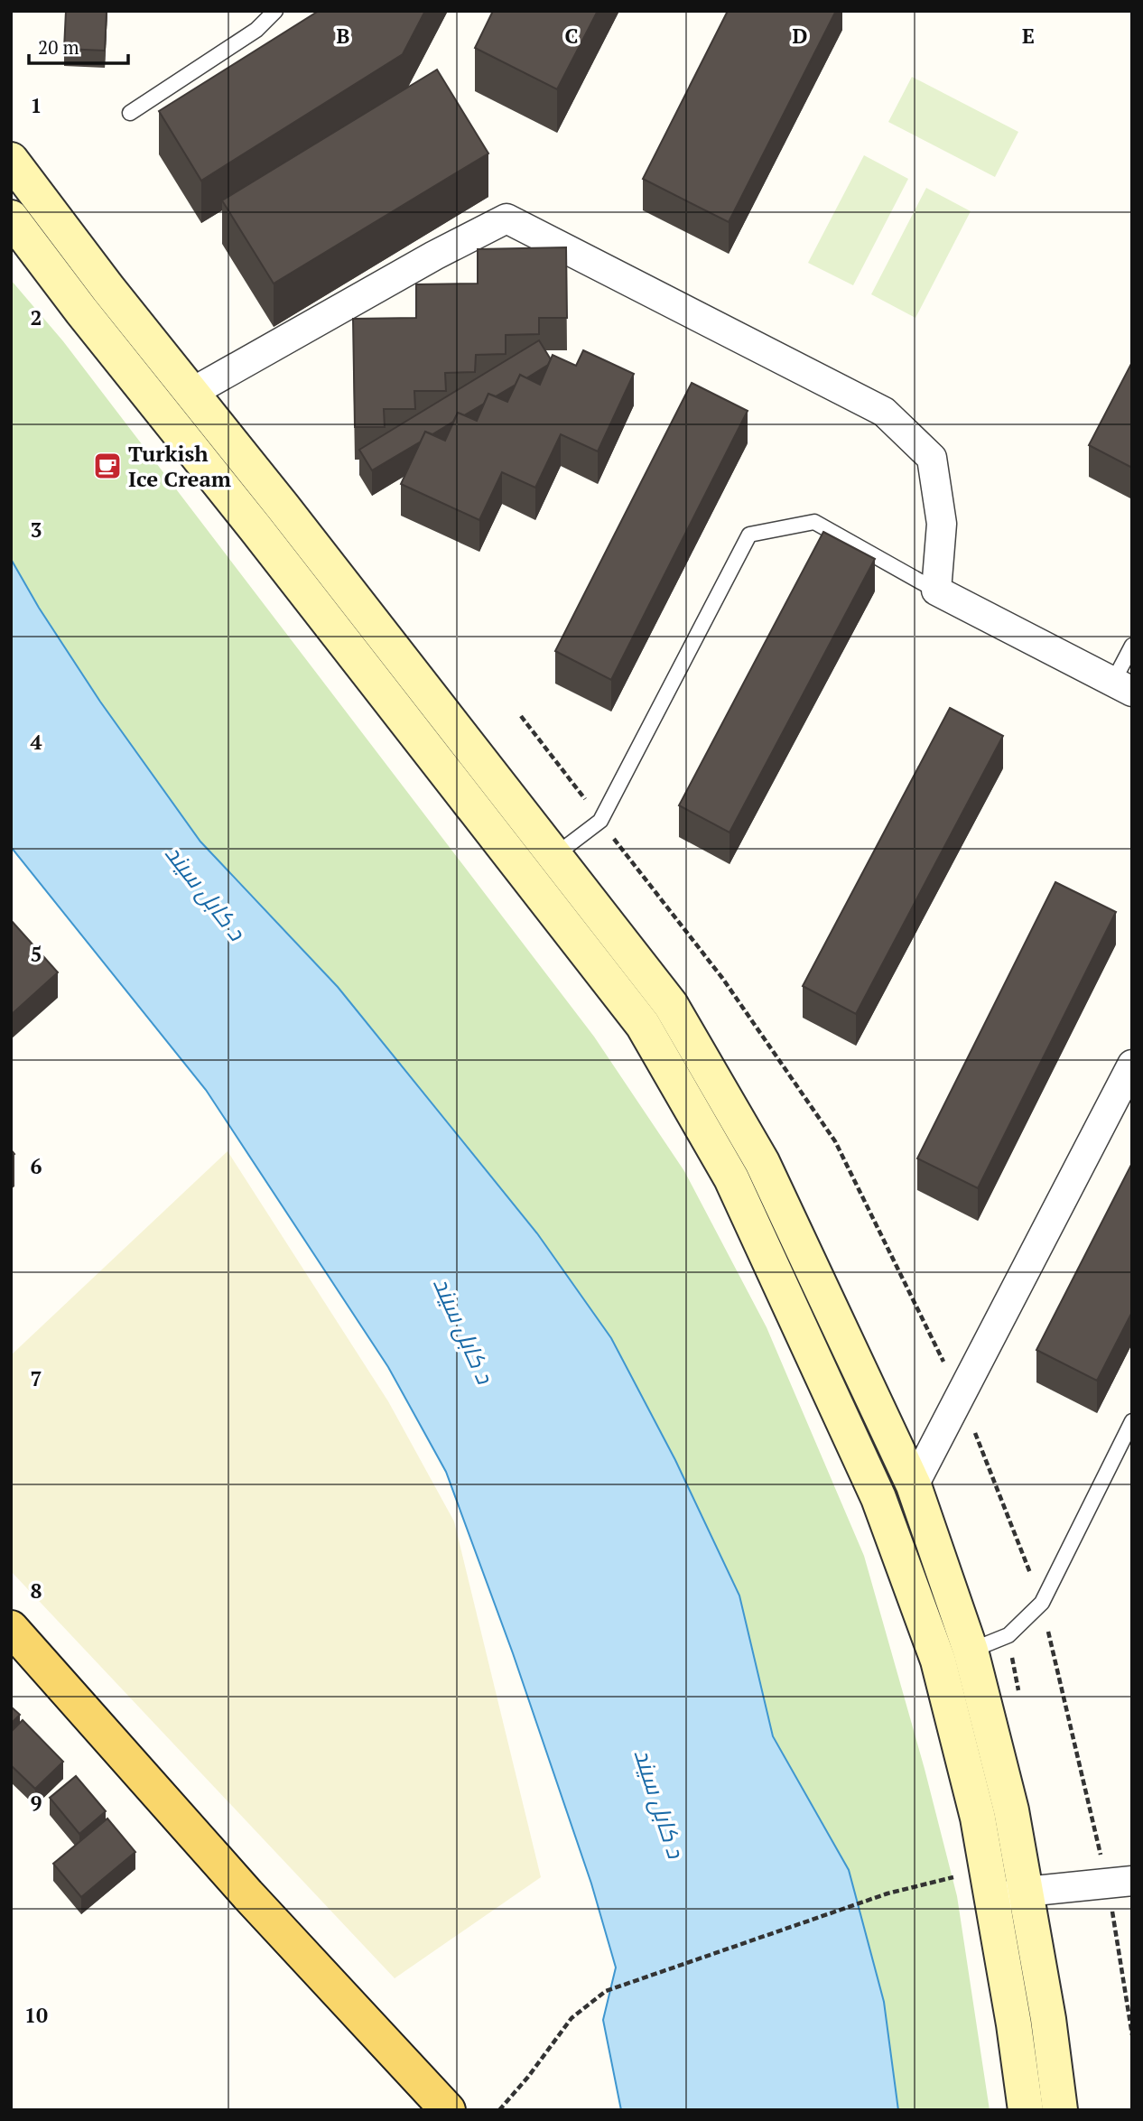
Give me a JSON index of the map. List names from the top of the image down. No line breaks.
{"water":["د کابل سيند"],"places":{"cafe":["Turkish Ice Cream"]},"scale_bar":"20 m","grid":{"columns":["B","C","D","E"],"rows":["1","2","3","4","5","6","7","8","9","10"]}}
